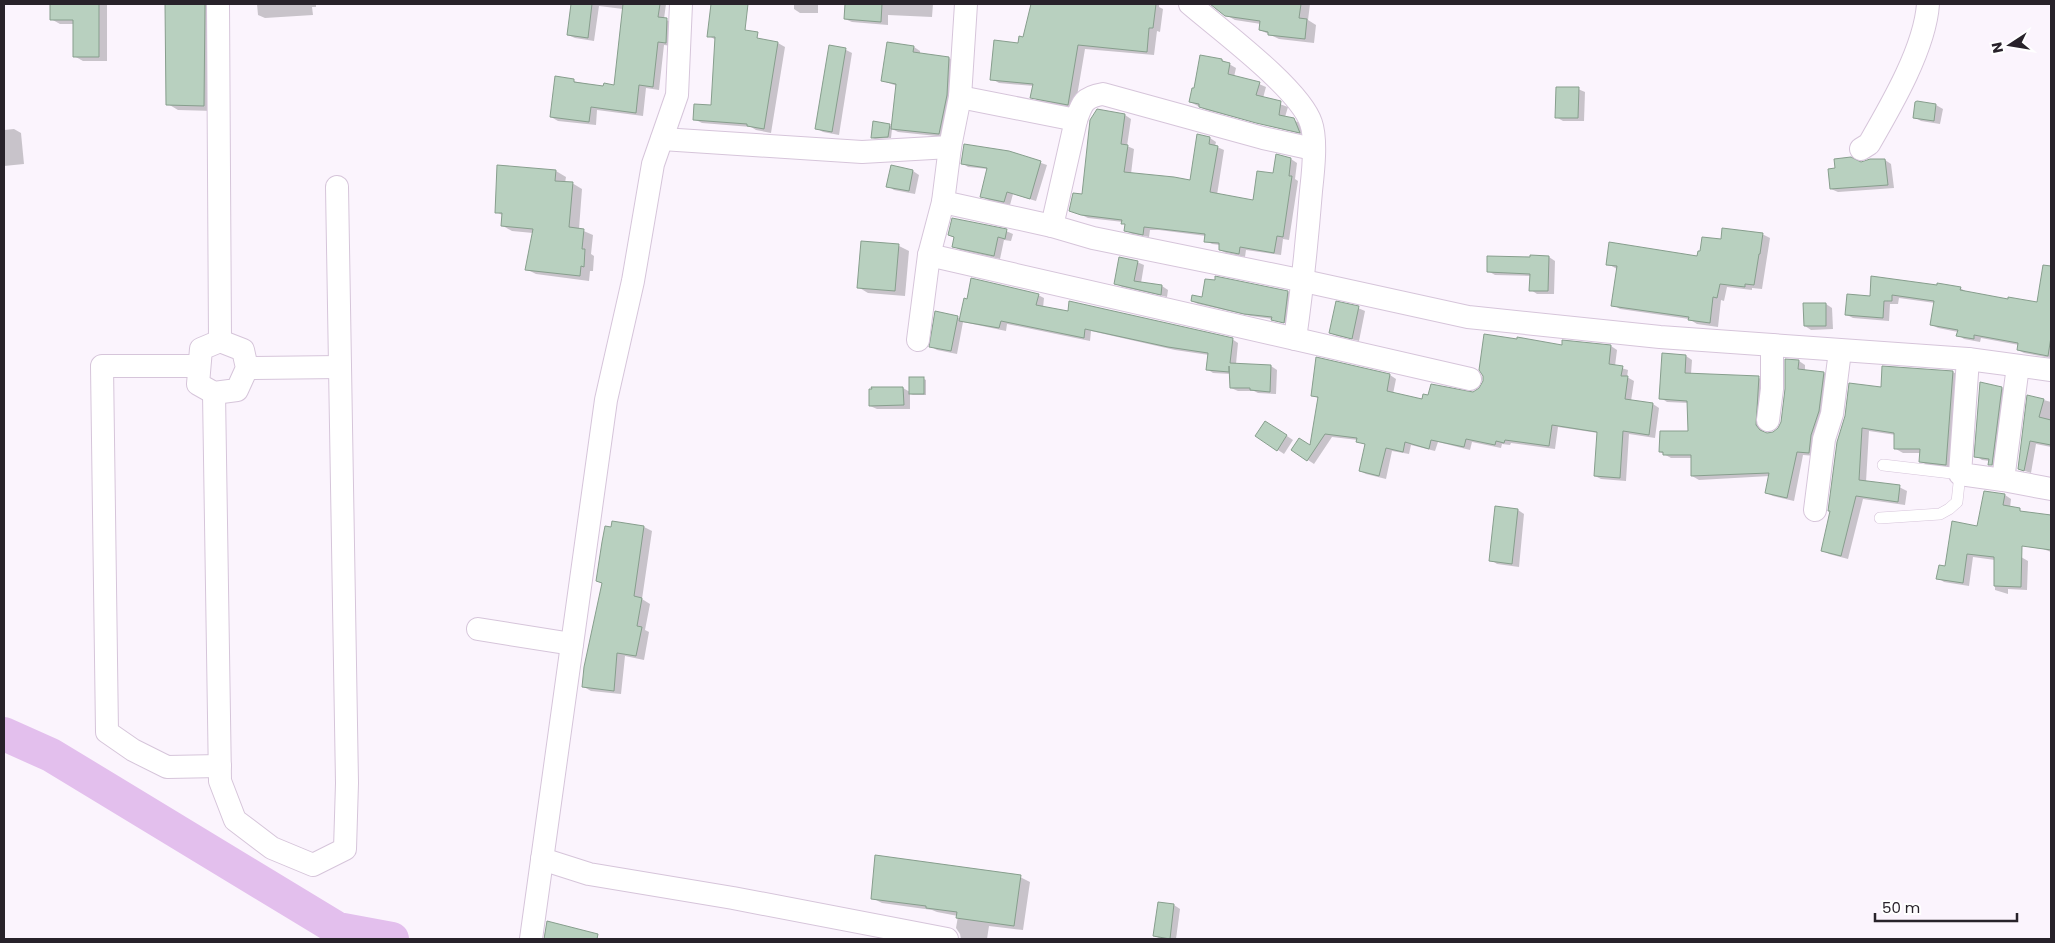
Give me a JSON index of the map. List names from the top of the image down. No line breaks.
{"scale_bar":"50 m","north":"left"}
